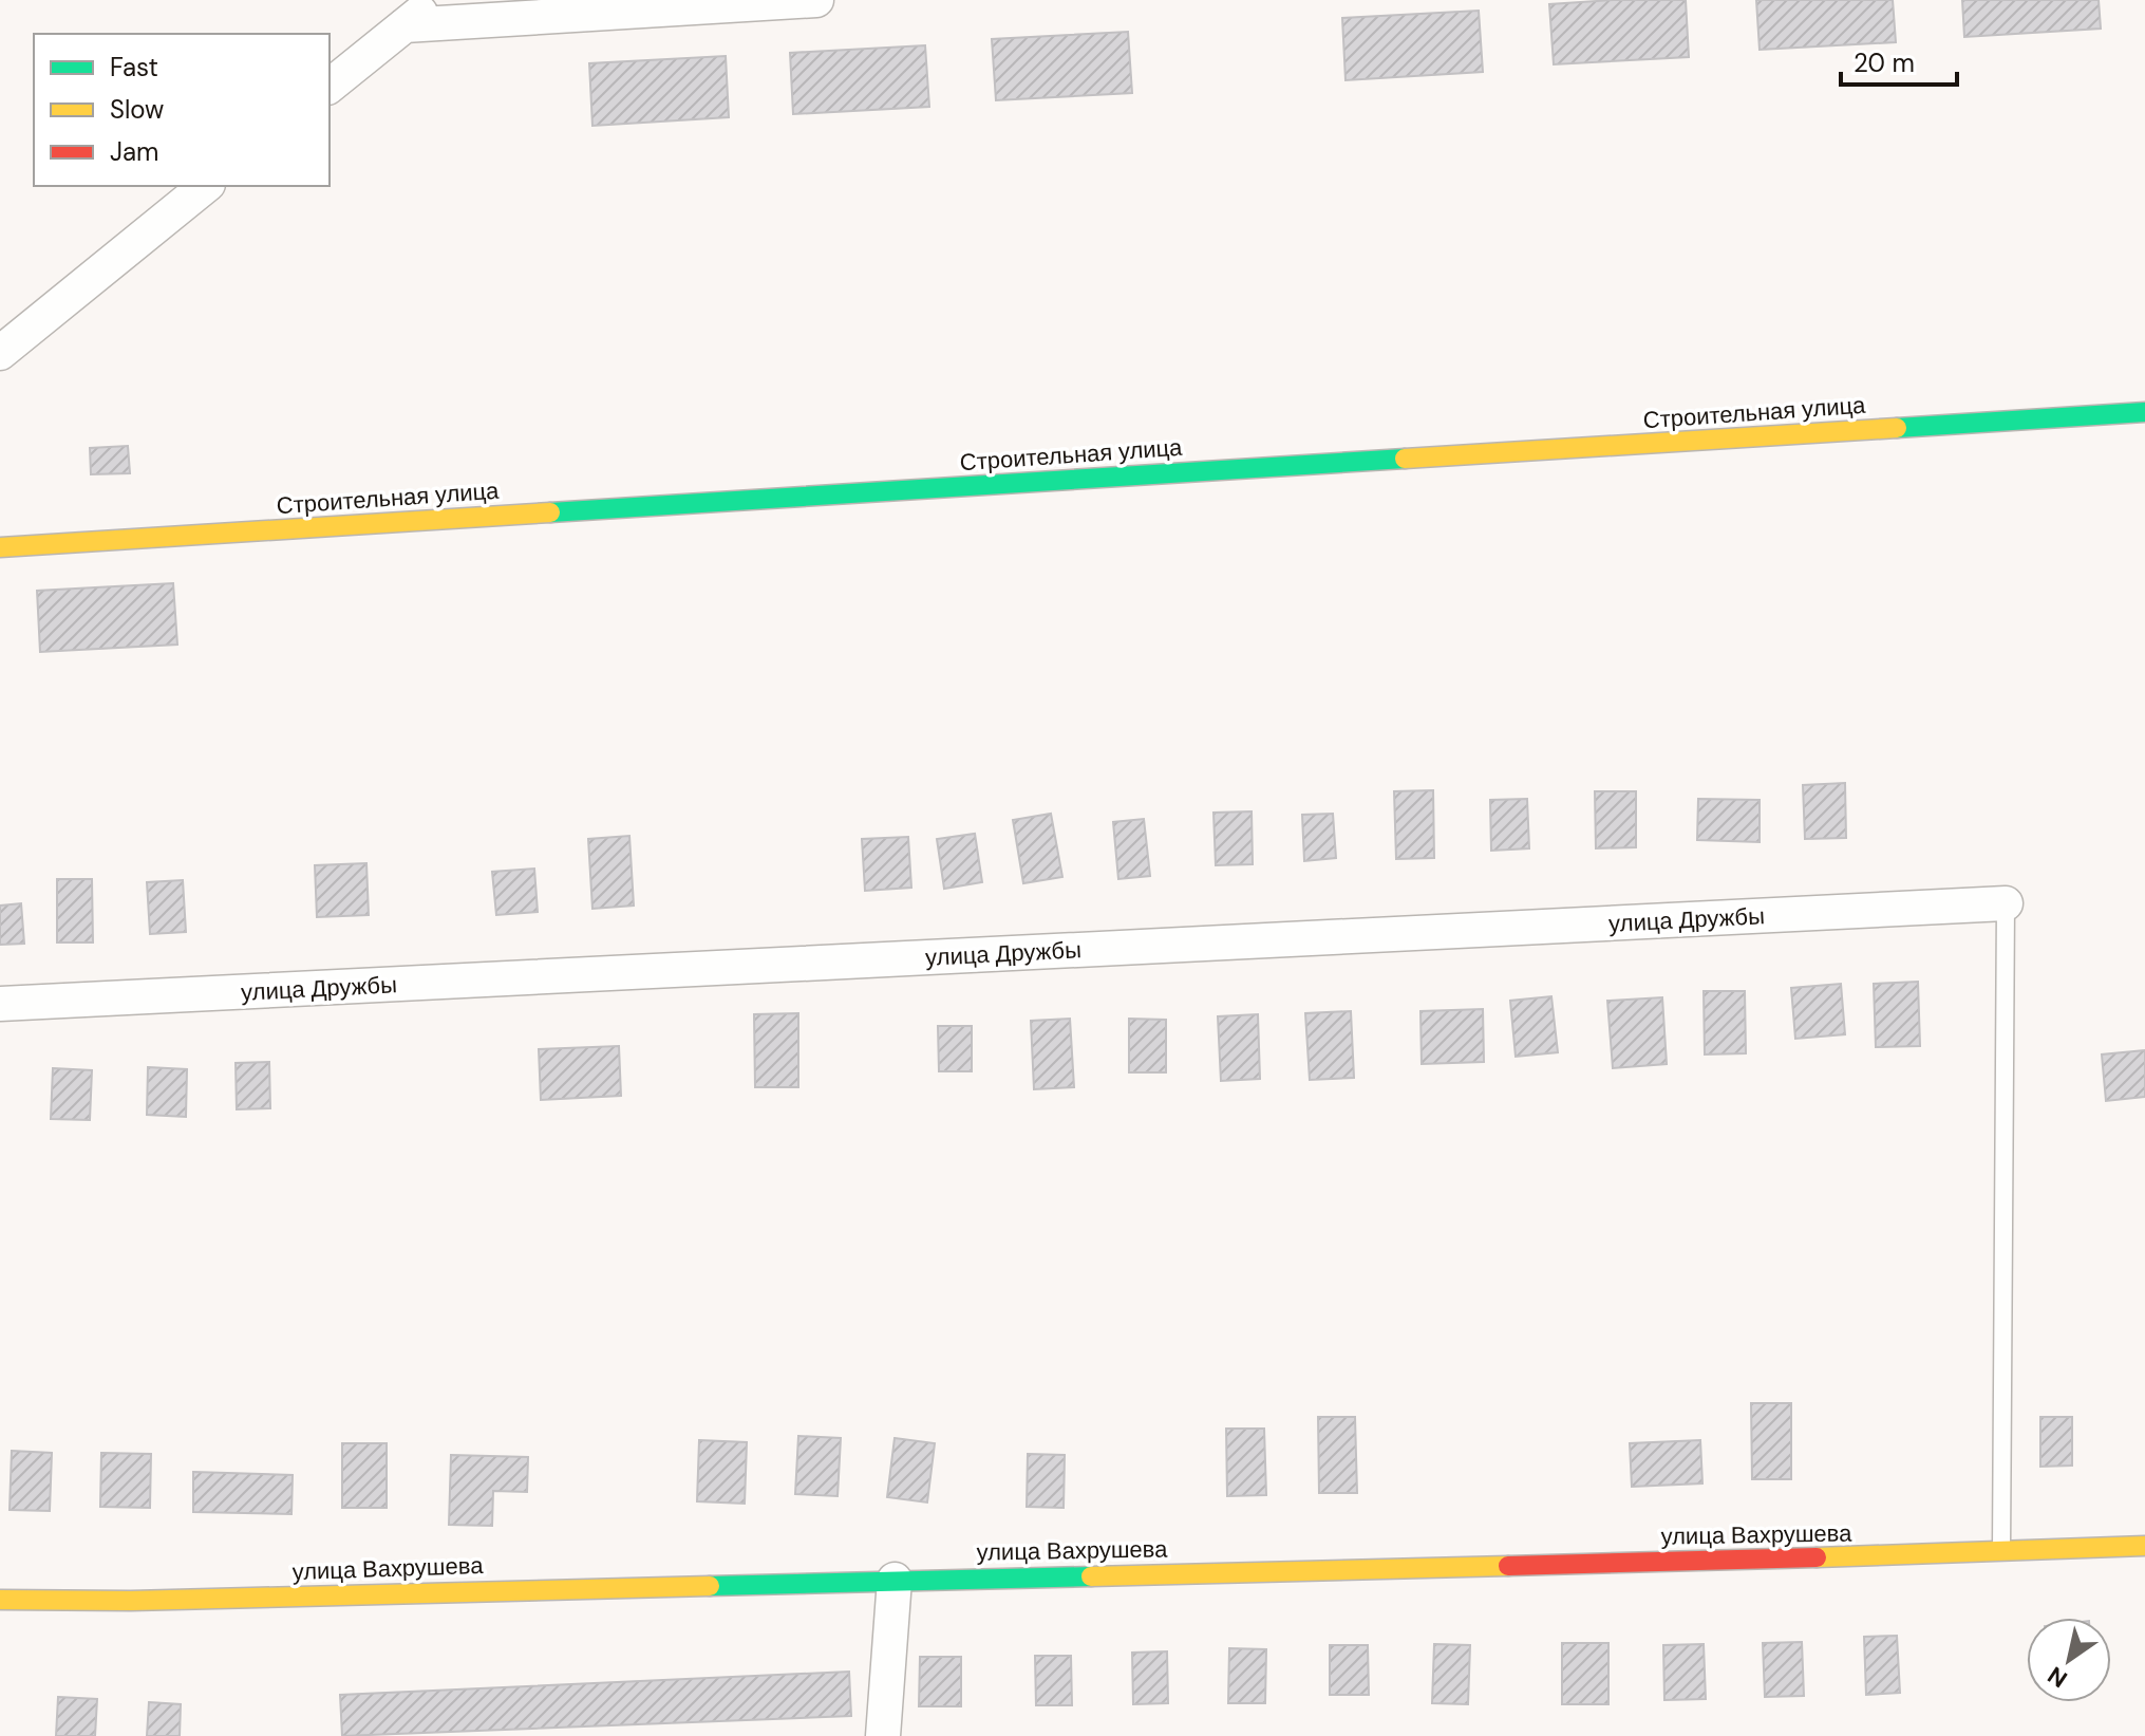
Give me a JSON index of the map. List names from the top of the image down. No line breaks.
{"streets":{"street":["Строительная улица","улица Дружбы","улица Вахрушева"]},"legend":["Fast","Slow","Jam"],"scale_bar":"20 m","north":"bottom left"}
